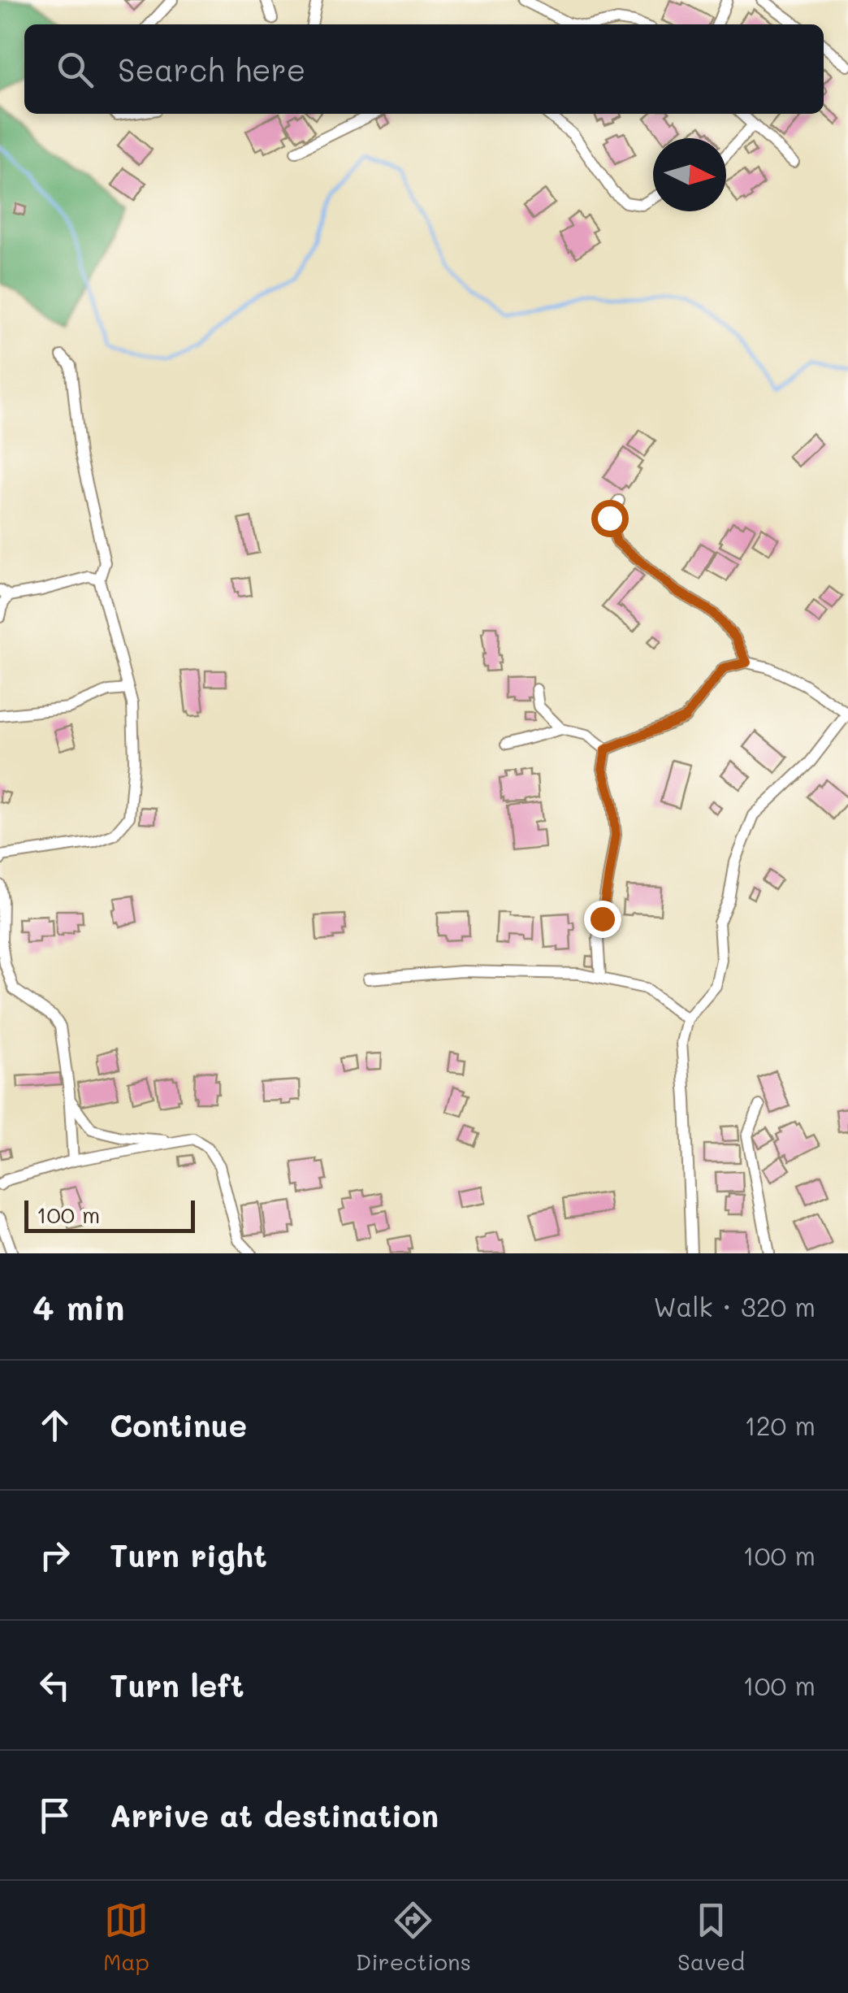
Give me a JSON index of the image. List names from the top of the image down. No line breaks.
{"scale_bar":"100 m","north":"right","page":{"search":"Search here","scale":"100 m","heading":["4 min","Walk · 320 m"],"list":[["Continue","120 m"],["Turn right","100 m"],["Turn left","100 m"],"Arrive at destination"],"nav":["Map","Directions","Saved"]}}
